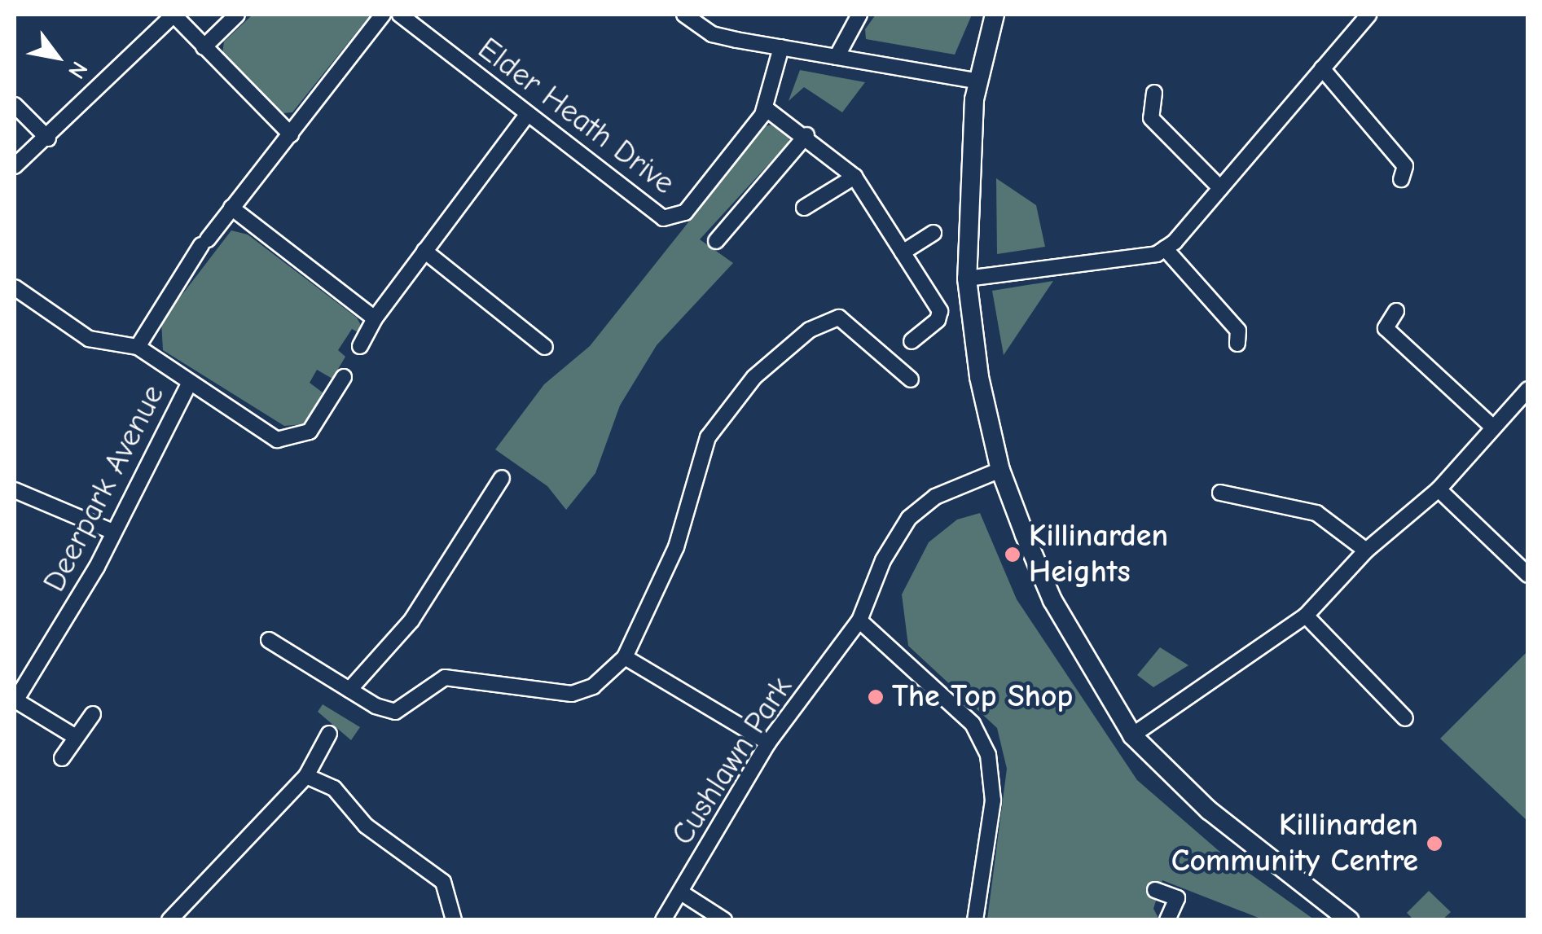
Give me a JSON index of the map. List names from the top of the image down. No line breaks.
{"streets":{"street":["Elder Heath Drive","Deerpark Avenue","Cushlawn Park"]},"places":["Killinarden Heights","The Top Shop","Killinarden Community Centre"],"north":"bottom right"}
